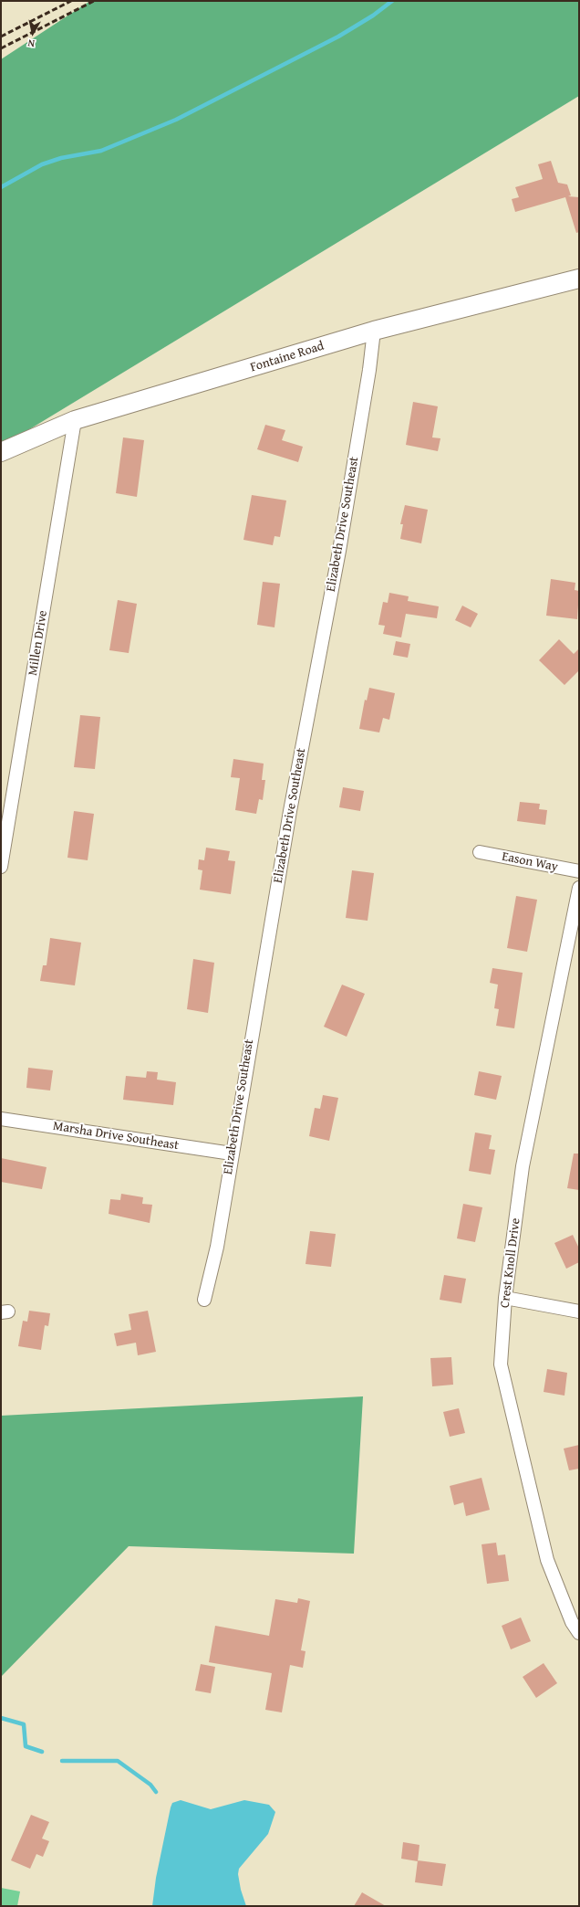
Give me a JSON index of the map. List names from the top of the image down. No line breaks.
{"streets":{"main road":["Fontaine Road"],"street":["Elizabeth Drive Southeast","Millen Drive","Eason Way","Marsha Drive Southeast","Crest Knoll Drive"]},"crossings":[["Fontaine Road","Elizabeth Drive Southeast"],["Fontaine Road","Millen Drive"],["Elizabeth Drive Southeast","Marsha Drive Southeast"]],"north":"bottom"}
